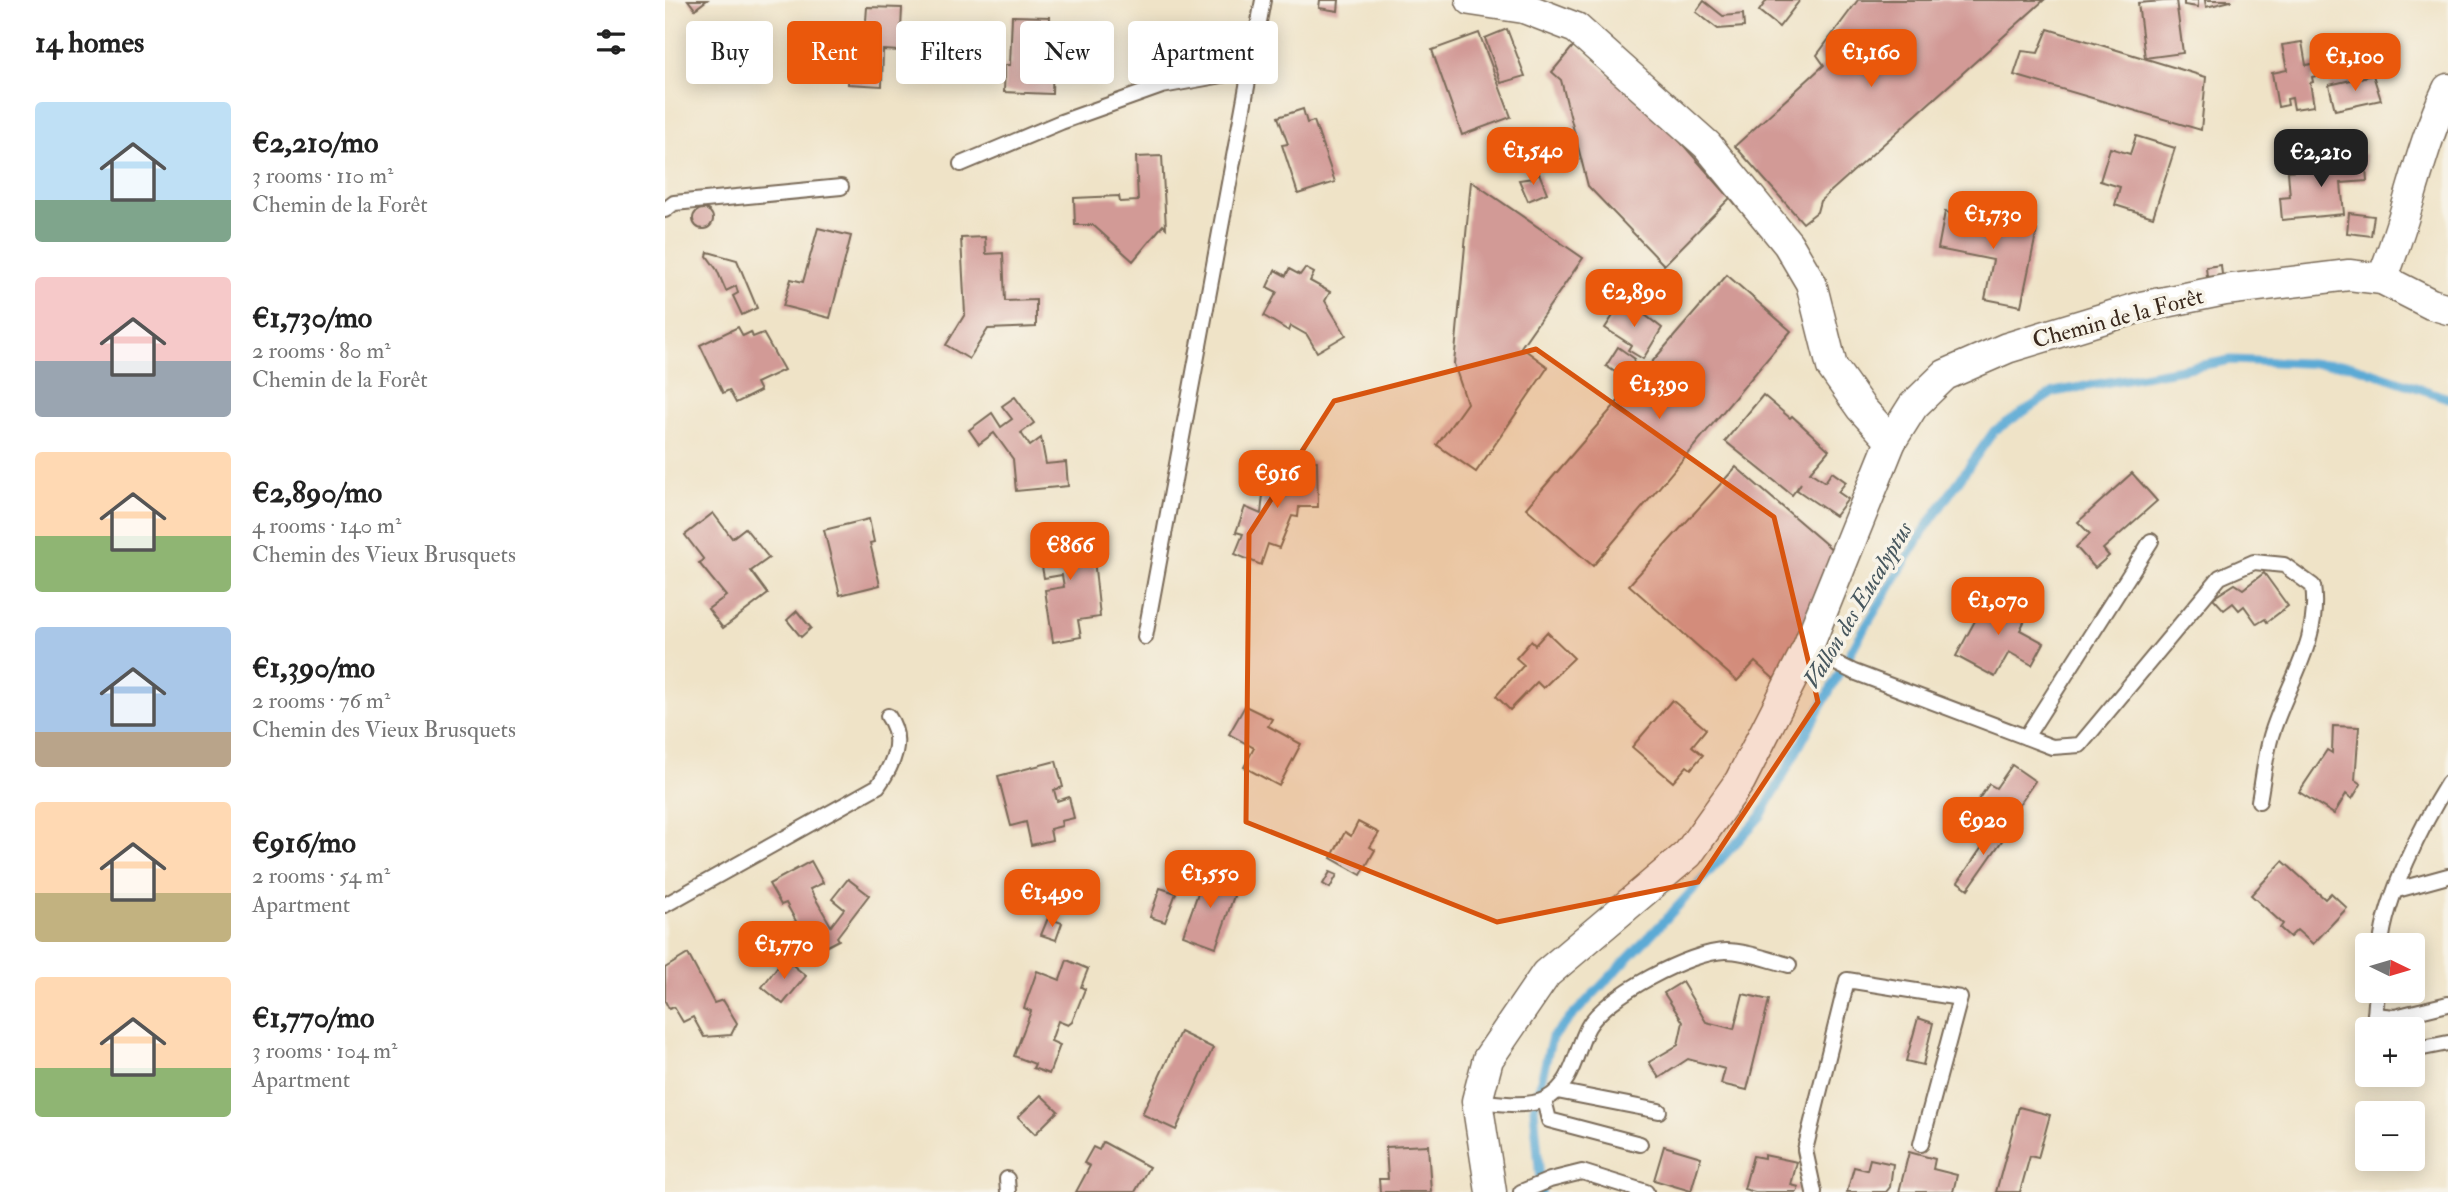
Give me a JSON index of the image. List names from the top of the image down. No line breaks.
{"streets":{"street":["Chemin de la Forêt"]},"water":["Vallon des Eucalyptus"],"north":"right","page":{"heading":"14 homes","chip":["Buy","Rent","Filters","New","Apartment"],"price":["€1,160","€1,100","€1,540","€2,210","€1,730","€2,890","€1,390","€916","€866","€1,070","€920","€1,550","€1,490","€1,770"],"list":[{"name":"€2,210/mo","note":"3 rooms · 110 m² · Chemin de la Forêt"},{"name":"€1,730/mo","note":"2 rooms · 80 m² · Chemin de la Forêt"},{"name":"€2,890/mo","note":"4 rooms · 140 m² · Chemin des Vieux Brusquets"},{"name":"€1,390/mo","note":"2 rooms · 76 m² · Chemin des Vieux Brusquets"},{"name":"€916/mo","note":"2 rooms · 54 m² · Apartment"},{"name":"€1,770/mo","note":"3 rooms · 104 m² · Apartment"}],"map_buttons":["+","−"]}}
